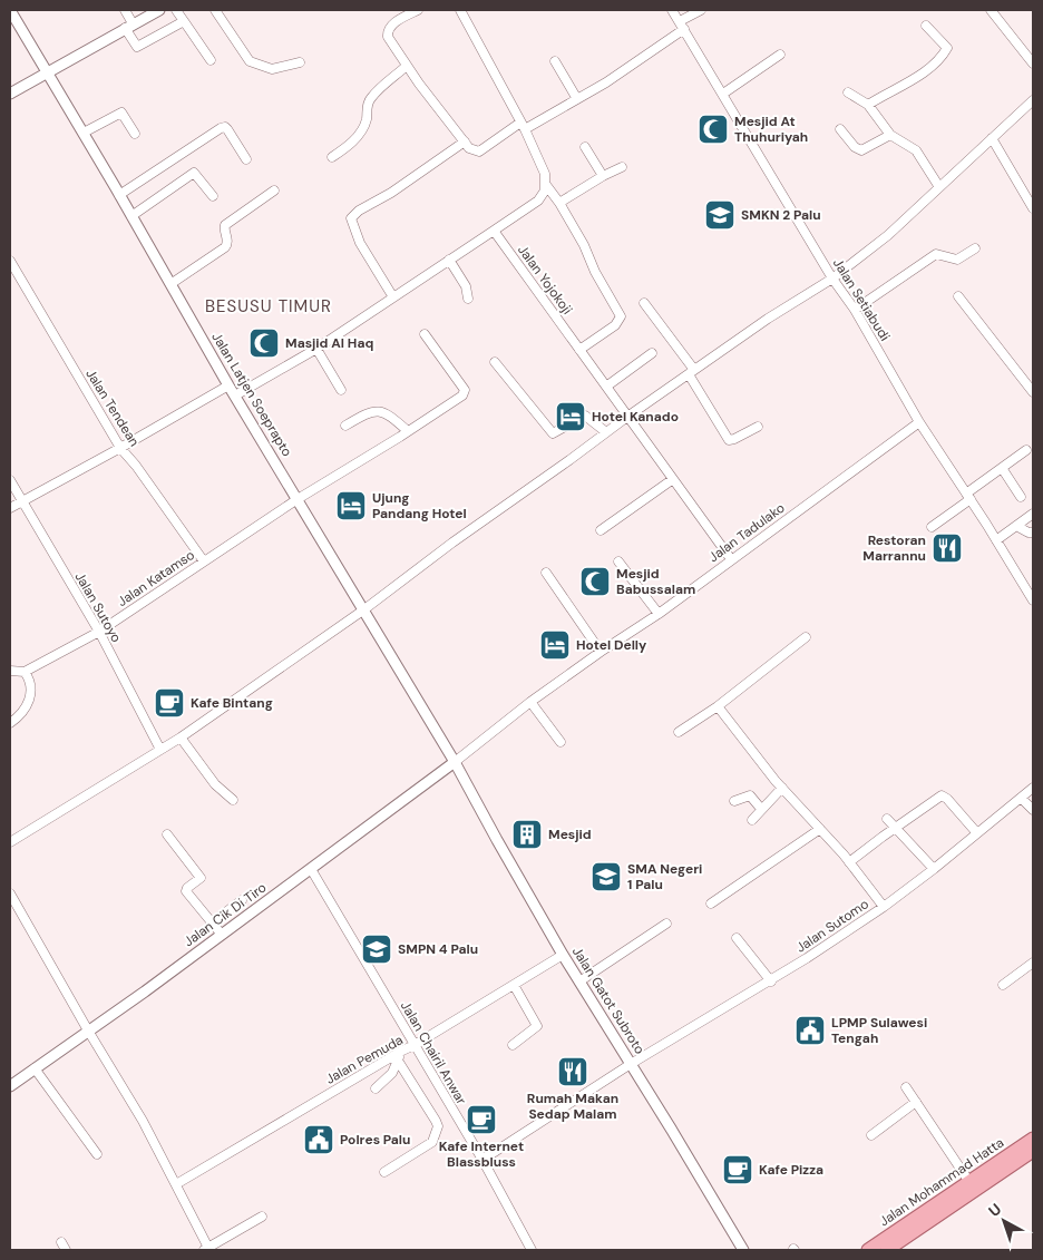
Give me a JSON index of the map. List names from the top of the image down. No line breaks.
{"streets":{"main road":["Jalan Mohammad Hatta"],"street":["Jalan Yojokoji","Jalan Setiabudi","Jalan Latjen Soeprapto","Jalan Tendean","Jalan Tadulako","Jalan Katamso","Jalan Sutoyo","Jalan Cik Di Tiro","Jalan Sutomo","Jalan Gatot Subroto","Jalan Chairil Anwar","Jalan Pemuda"]},"crossings":[["Jalan Yojokoji","Jalan Tadulako"],["Jalan Setiabudi","Jalan Tadulako"],["Jalan Latjen Soeprapto","Jalan Tadulako"],["Jalan Latjen Soeprapto","Jalan Katamso"],["Jalan Latjen Soeprapto","Jalan Cik Di Tiro"],["Jalan Latjen Soeprapto","Jalan Gatot Subroto"],["Jalan Tendean","Jalan Katamso"],["Jalan Tadulako","Jalan Cik Di Tiro"],["Jalan Tadulako","Jalan Gatot Subroto"],["Jalan Katamso","Jalan Sutoyo"],["Jalan Cik Di Tiro","Jalan Gatot Subroto"],["Jalan Cik Di Tiro","Jalan Chairil Anwar"],["Jalan Sutomo","Jalan Gatot Subroto"],["Jalan Sutomo","Jalan Chairil Anwar"],["Jalan Gatot Subroto","Jalan Pemuda"],["Jalan Chairil Anwar","Jalan Pemuda"]],"districts":["BESUSU TIMUR"],"places":{"mosque":["Mesjid At Thuhuriyah","Masjid Al Haq","Mesjid Babussalam"],"school or university":["SMKN 2 Palu","SMA Negeri 1 Palu","SMPN 4 Palu"],"hotel":["Hotel Kanado","Ujung Pandang Hotel","Hotel Delly"],"restaurant":["Restoran Marrannu","Rumah Makan Sedap Malam"],"cafe":["Kafe Bintang","Kafe Internet Blassbluss","Kafe Pizza"],"building":["Mesjid"],"public building":["LPMP Sulawesi Tengah","Polres Palu"]},"north":"top left"}
